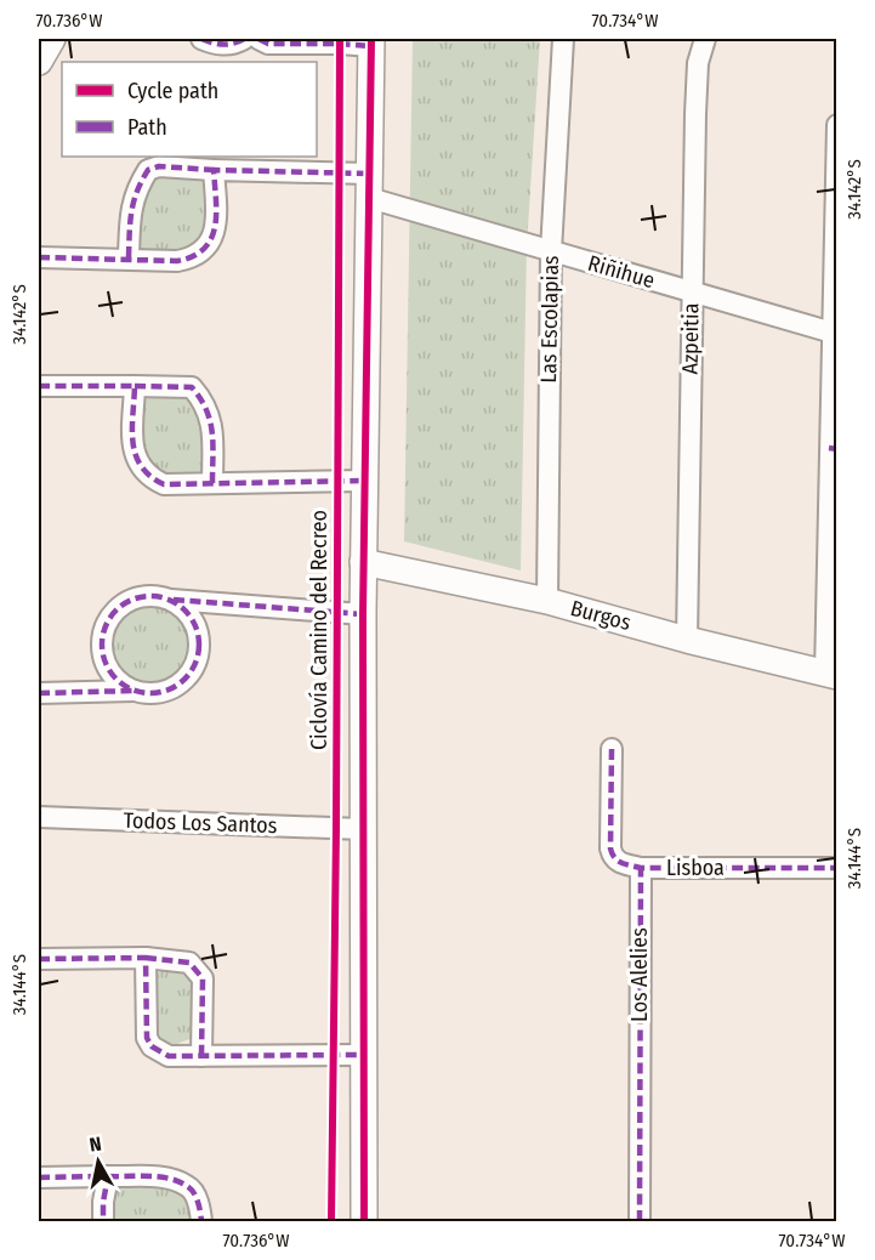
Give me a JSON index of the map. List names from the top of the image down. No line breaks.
{"streets":{"street":["Riñihue","Las Escolapias","Azpeitia","Burgos","Todos Los Santos","Lisboa","Los Alelies"],"cycle path":["Ciclovía Camino del Recreo"]},"crossings":[["Riñihue","Las Escolapias"],["Riñihue","Azpeitia"],["Las Escolapias","Burgos"],["Azpeitia","Burgos"],["Lisboa","Los Alelies"]],"legend":["Cycle path","Path"],"north":"top","coordinates":["70.736°W","70.734°W","34.142°S","34.144°S"]}
